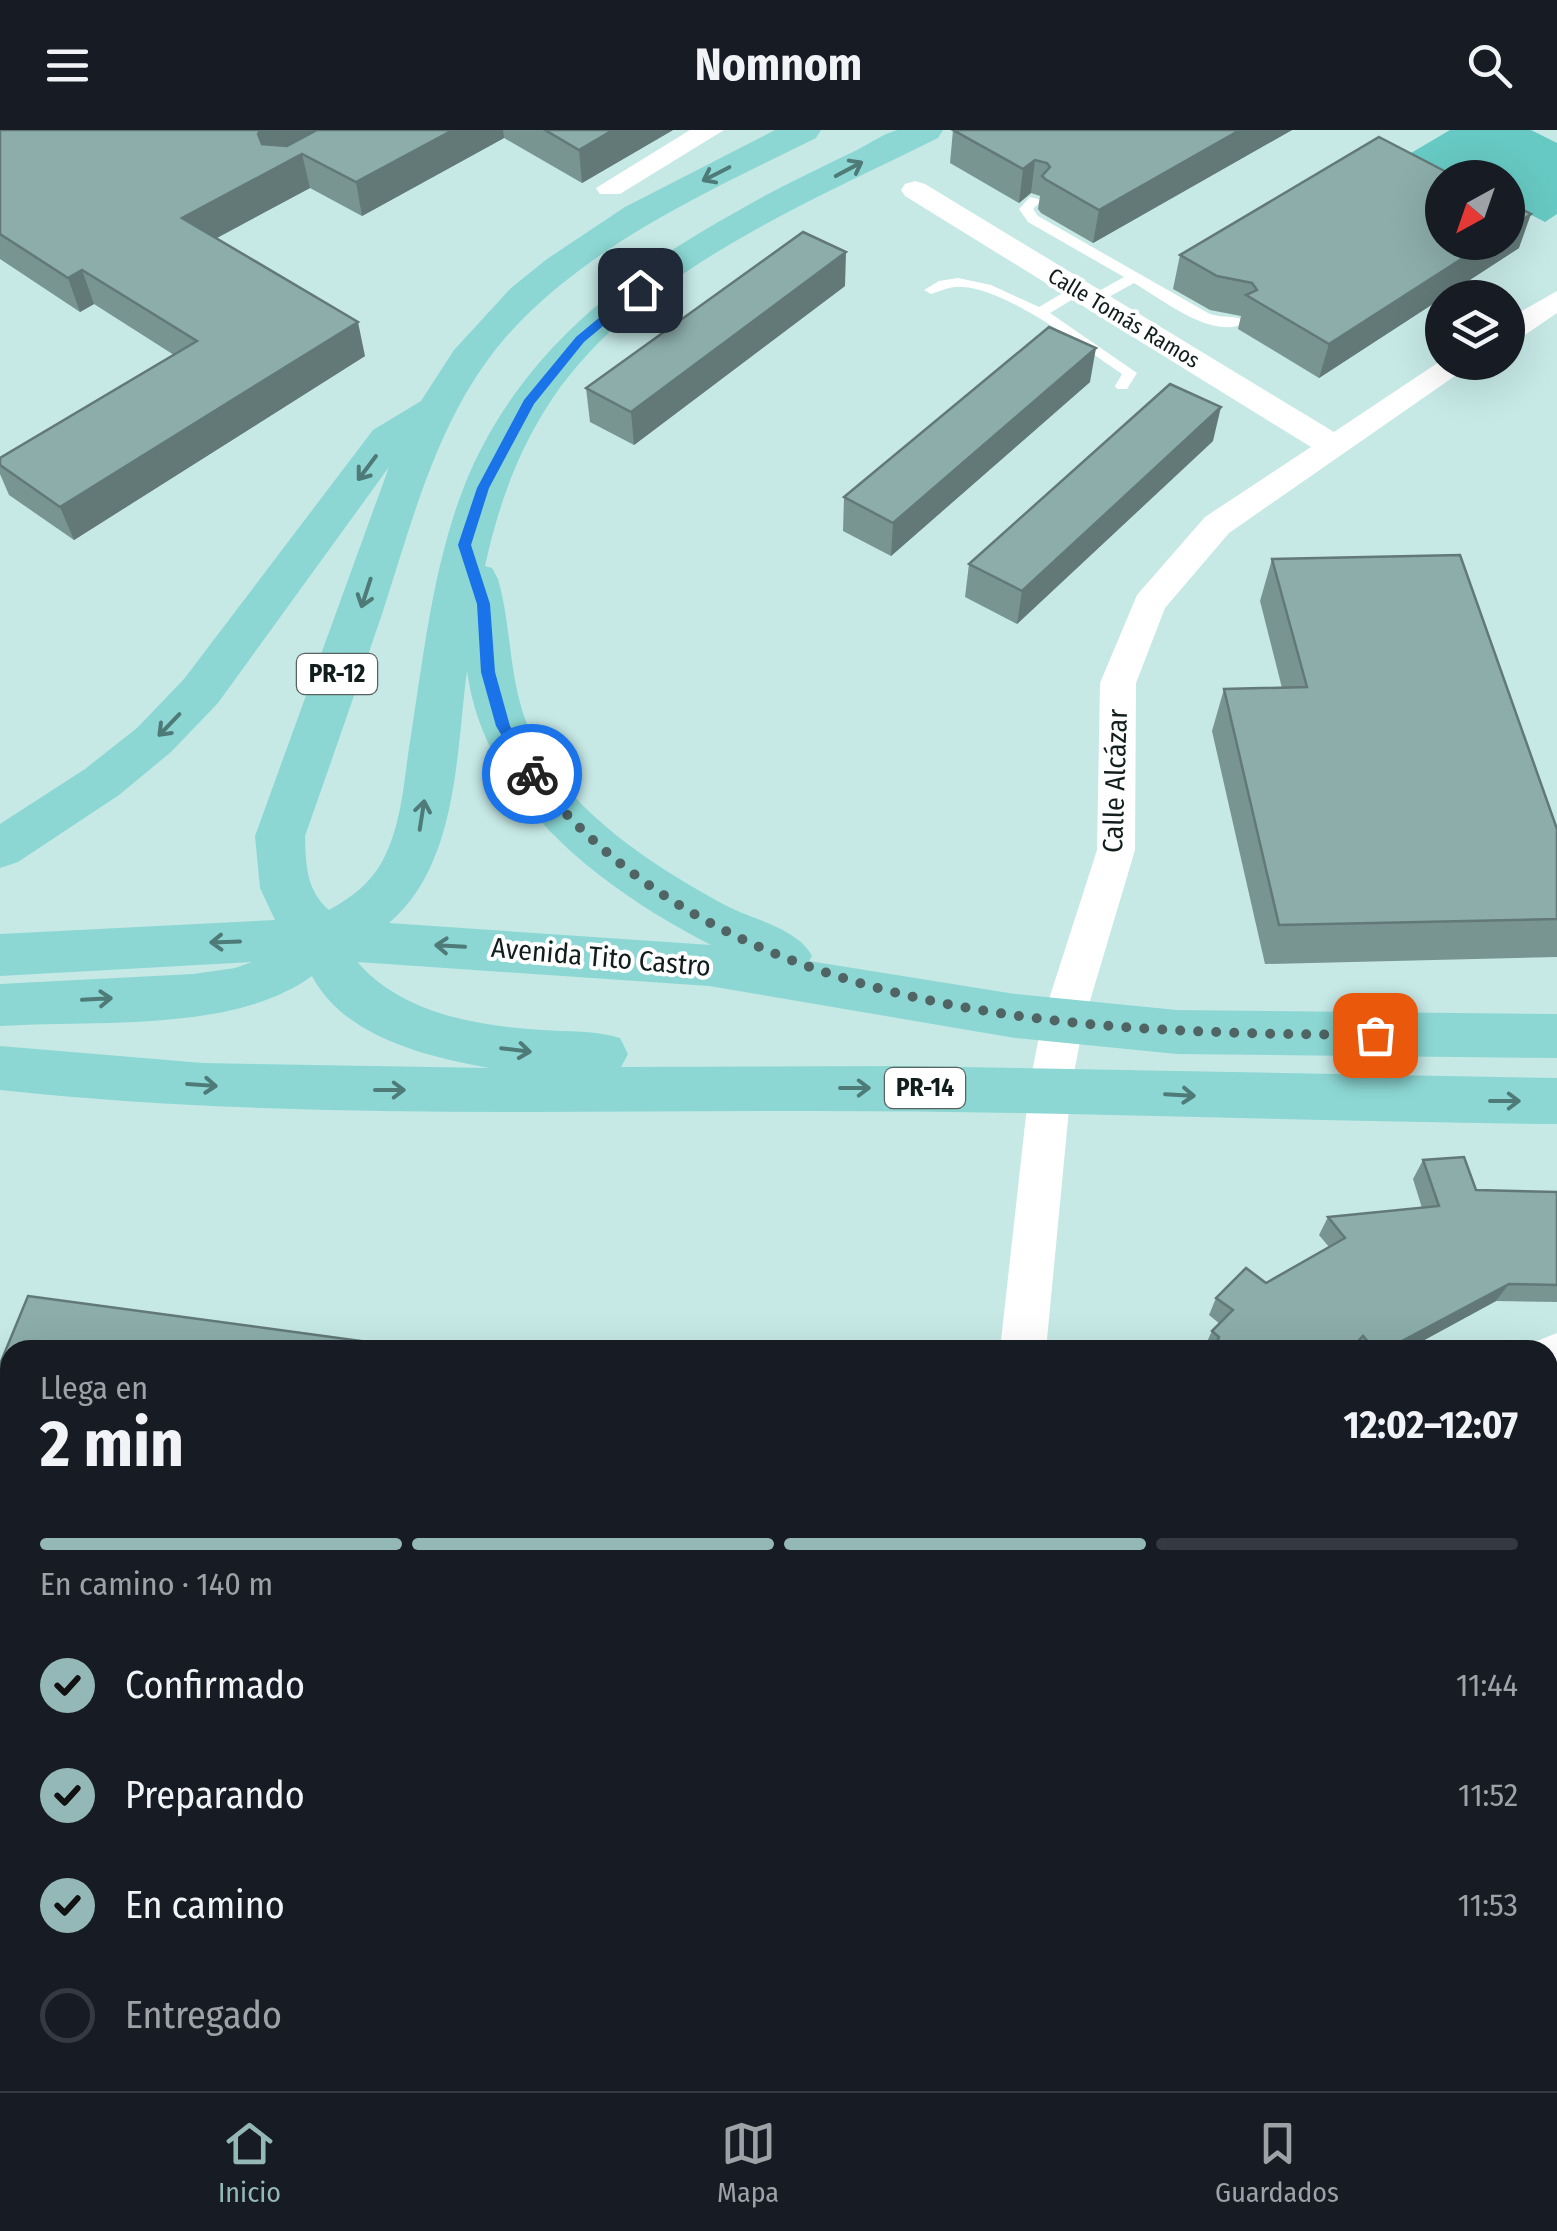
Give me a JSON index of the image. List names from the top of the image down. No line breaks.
{"streets":{"main road":["PR-12","Avenida Tito Castro","PR-14"],"street":["Calle Tomás Ramos","Calle Alcázar"]},"crossings":[["Calle Tomás Ramos","Calle Alcázar"],["PR-12","Avenida Tito Castro"],["Calle Alcázar","Avenida Tito Castro"],["Calle Alcázar","PR-14"]],"north":"bottom left","page":{"header":"Nomnom","heading":["2 min","Llega en","12:02–12:07"],"bar":"En camino · 140 m","list":[["Confirmado","11:44"],["Preparando","11:52"],["En camino","11:53"],"Entregado"],"tabs":["Inicio","Mapa","Guardados"]}}
